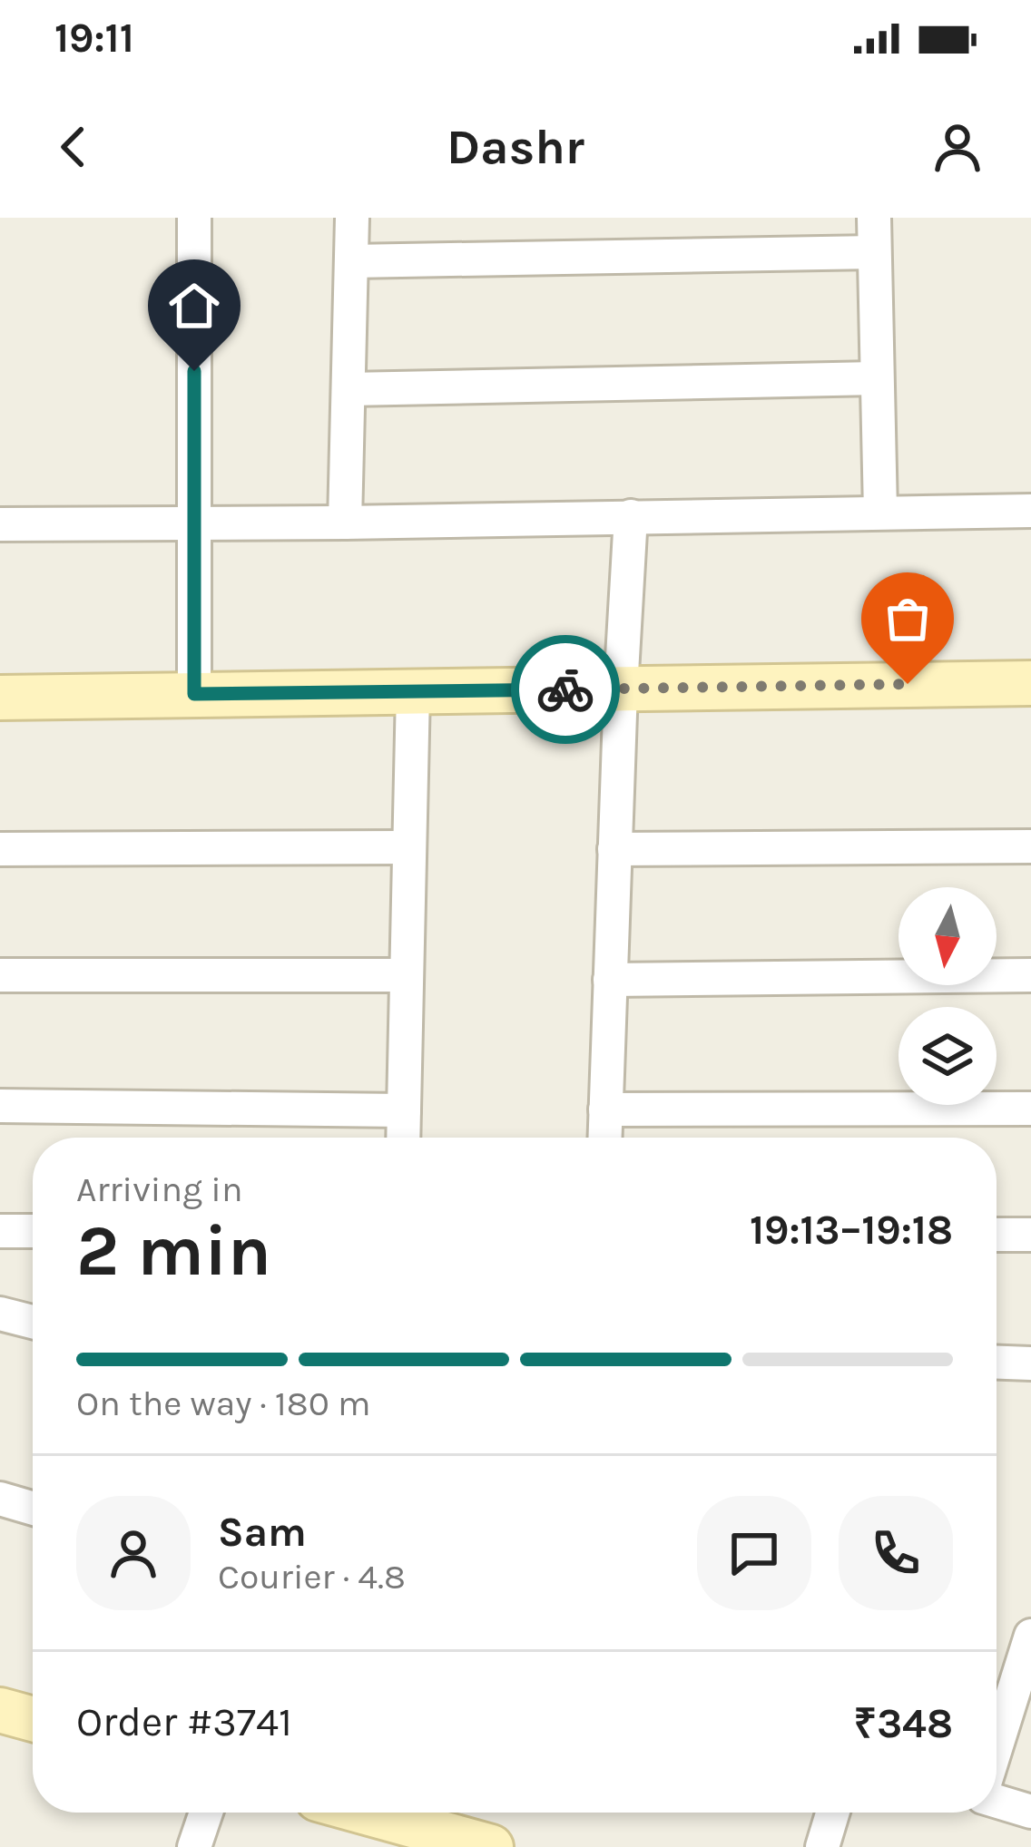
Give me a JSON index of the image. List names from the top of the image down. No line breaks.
{"north":"bottom","page":{"status":"19:11","header":"Dashr","heading":["2 min","Arriving in","19:13–19:18"],"panel":["Sam","Courier · 4.8","Order #3741","₹348"],"bar":"On the way · 180 m"}}
